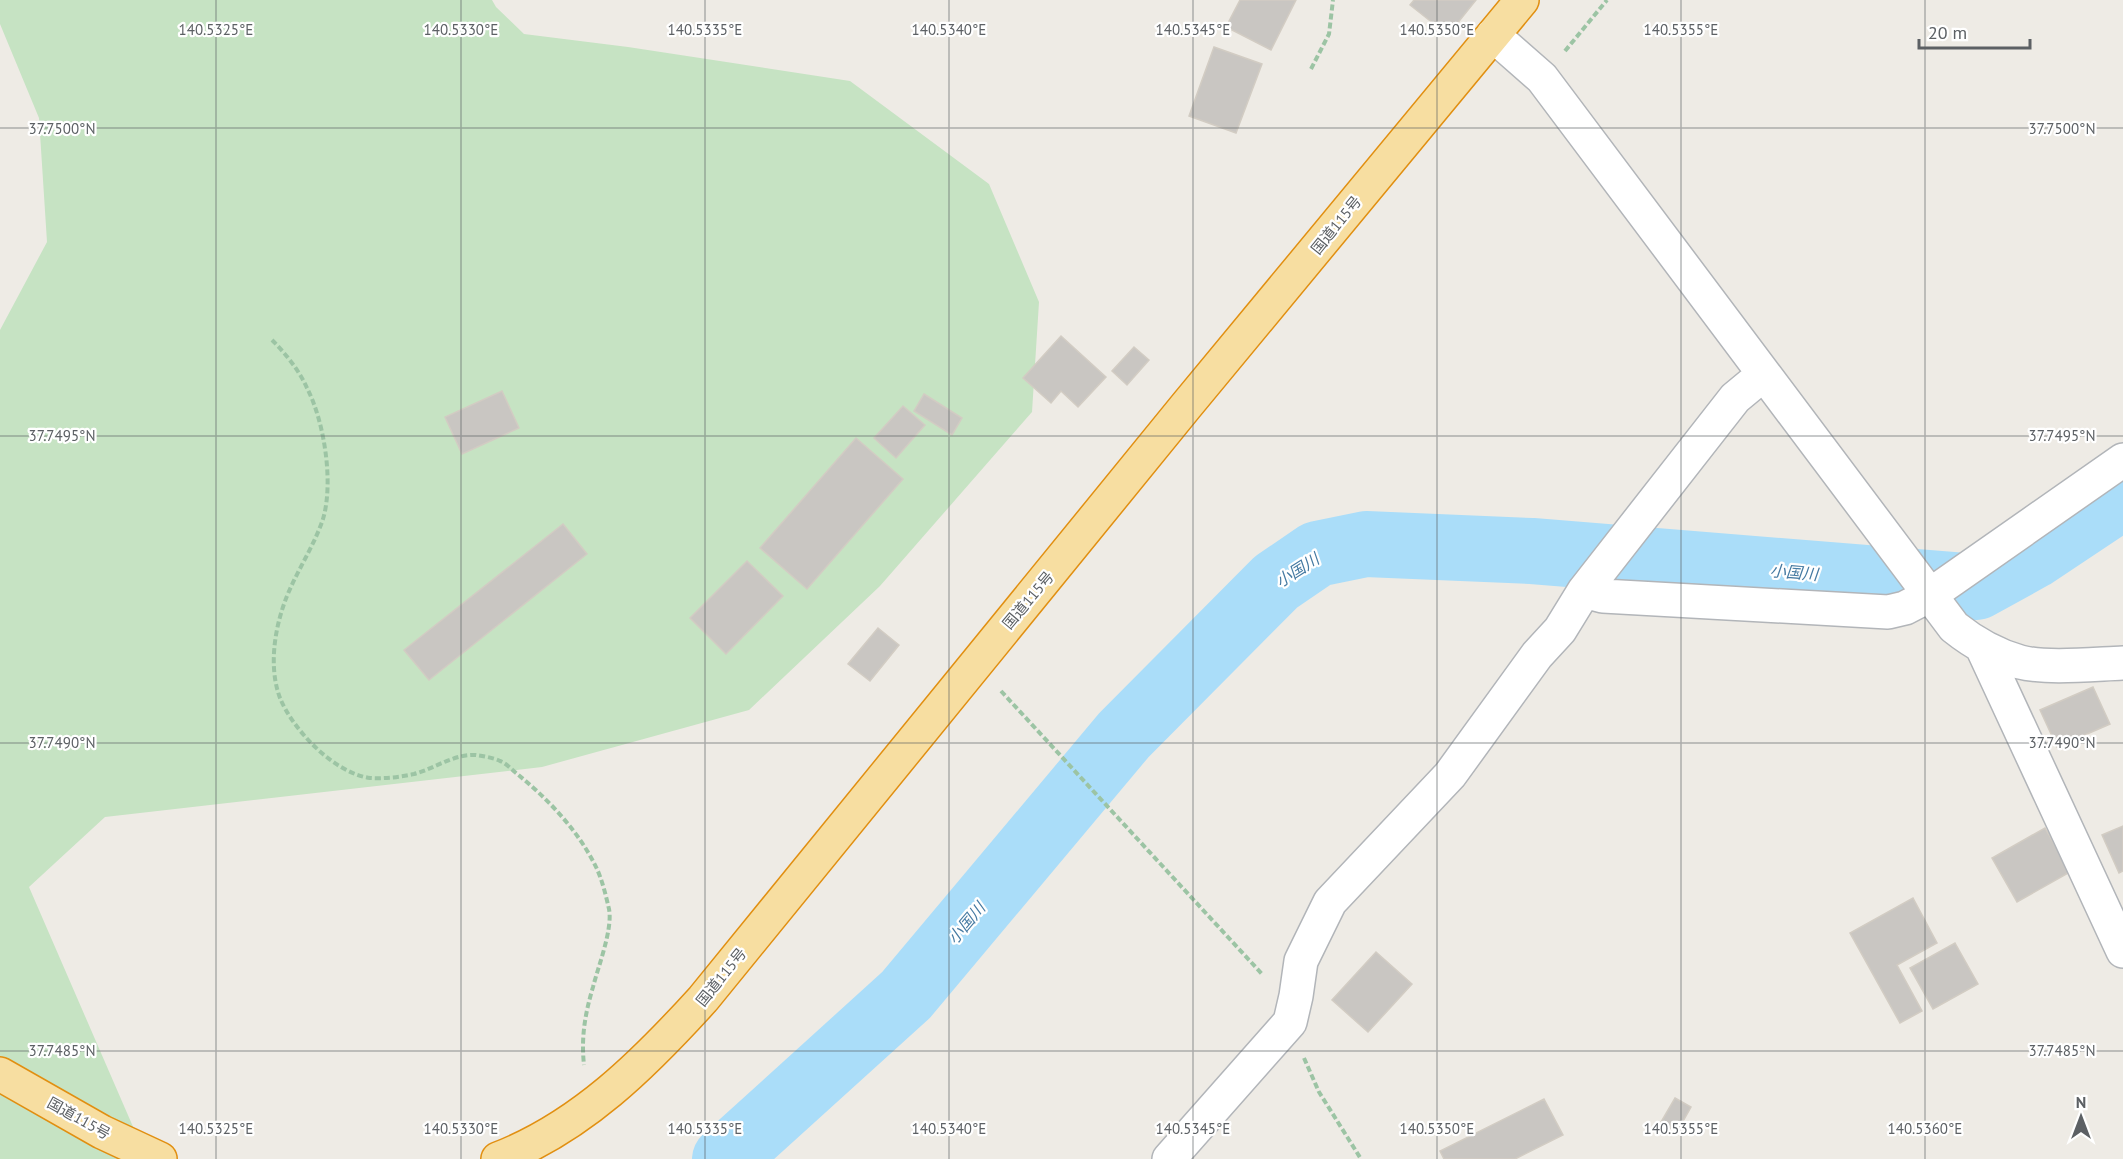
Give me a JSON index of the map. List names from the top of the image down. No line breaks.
{"streets":{"highway":["国道115号"]},"water":["小国川"],"scale_bar":"20 m","north":"top","coordinates":["140.5325°E","140.5330°E","140.5335°E","140.5340°E","140.5345°E","140.5350°E","140.5355°E","37.7500°N","37.7495°N","37.7490°N","37.7485°N","140.5360°E"]}
